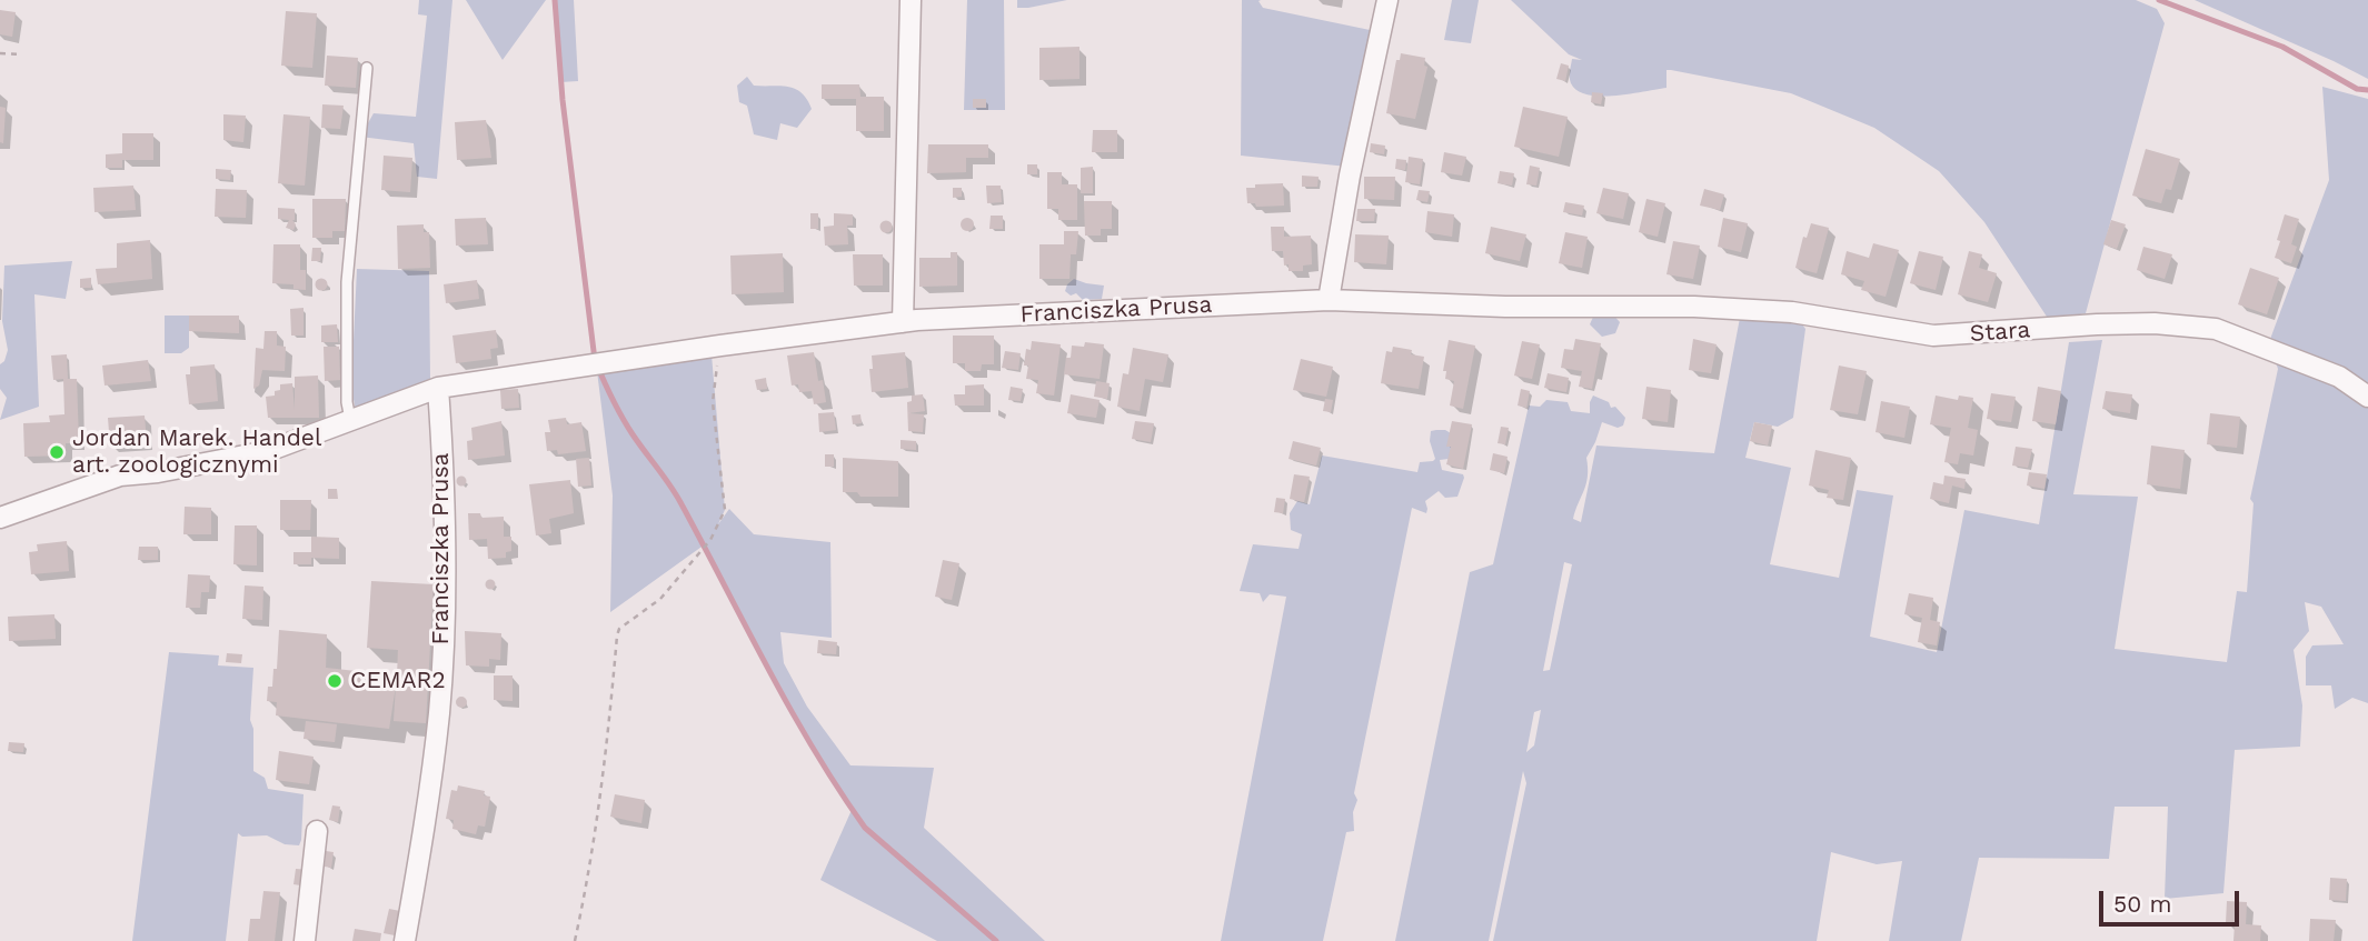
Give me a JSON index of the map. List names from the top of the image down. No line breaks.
{"streets":{"street":["Franciszka Prusa","Stara"]},"crossings":[["Franciszka Prusa","Stara"]],"places":["Jordan Marek. Handel art. zoologicznymi","CEMAR2"],"scale_bar":"50 m"}
